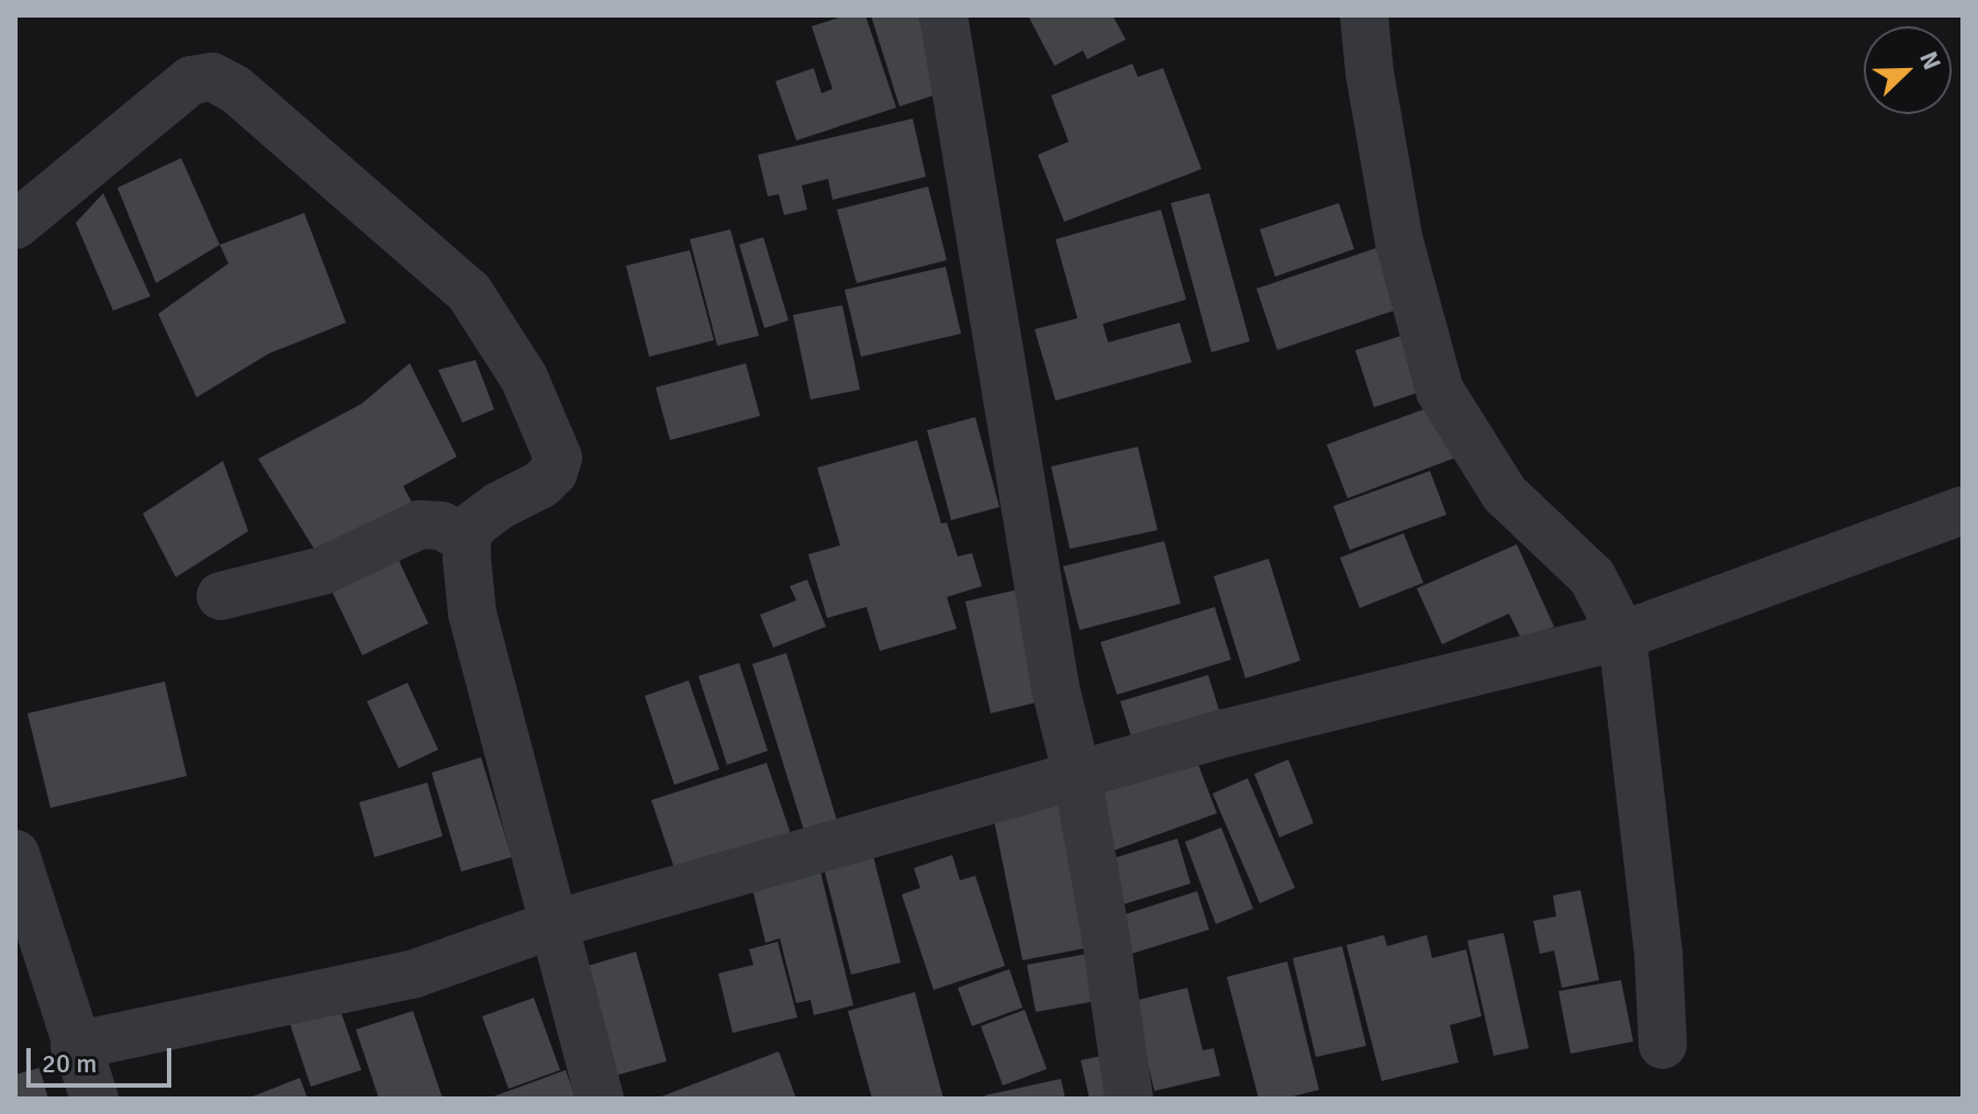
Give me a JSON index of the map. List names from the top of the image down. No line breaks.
{"scale_bar":"20 m","north":"top right"}
